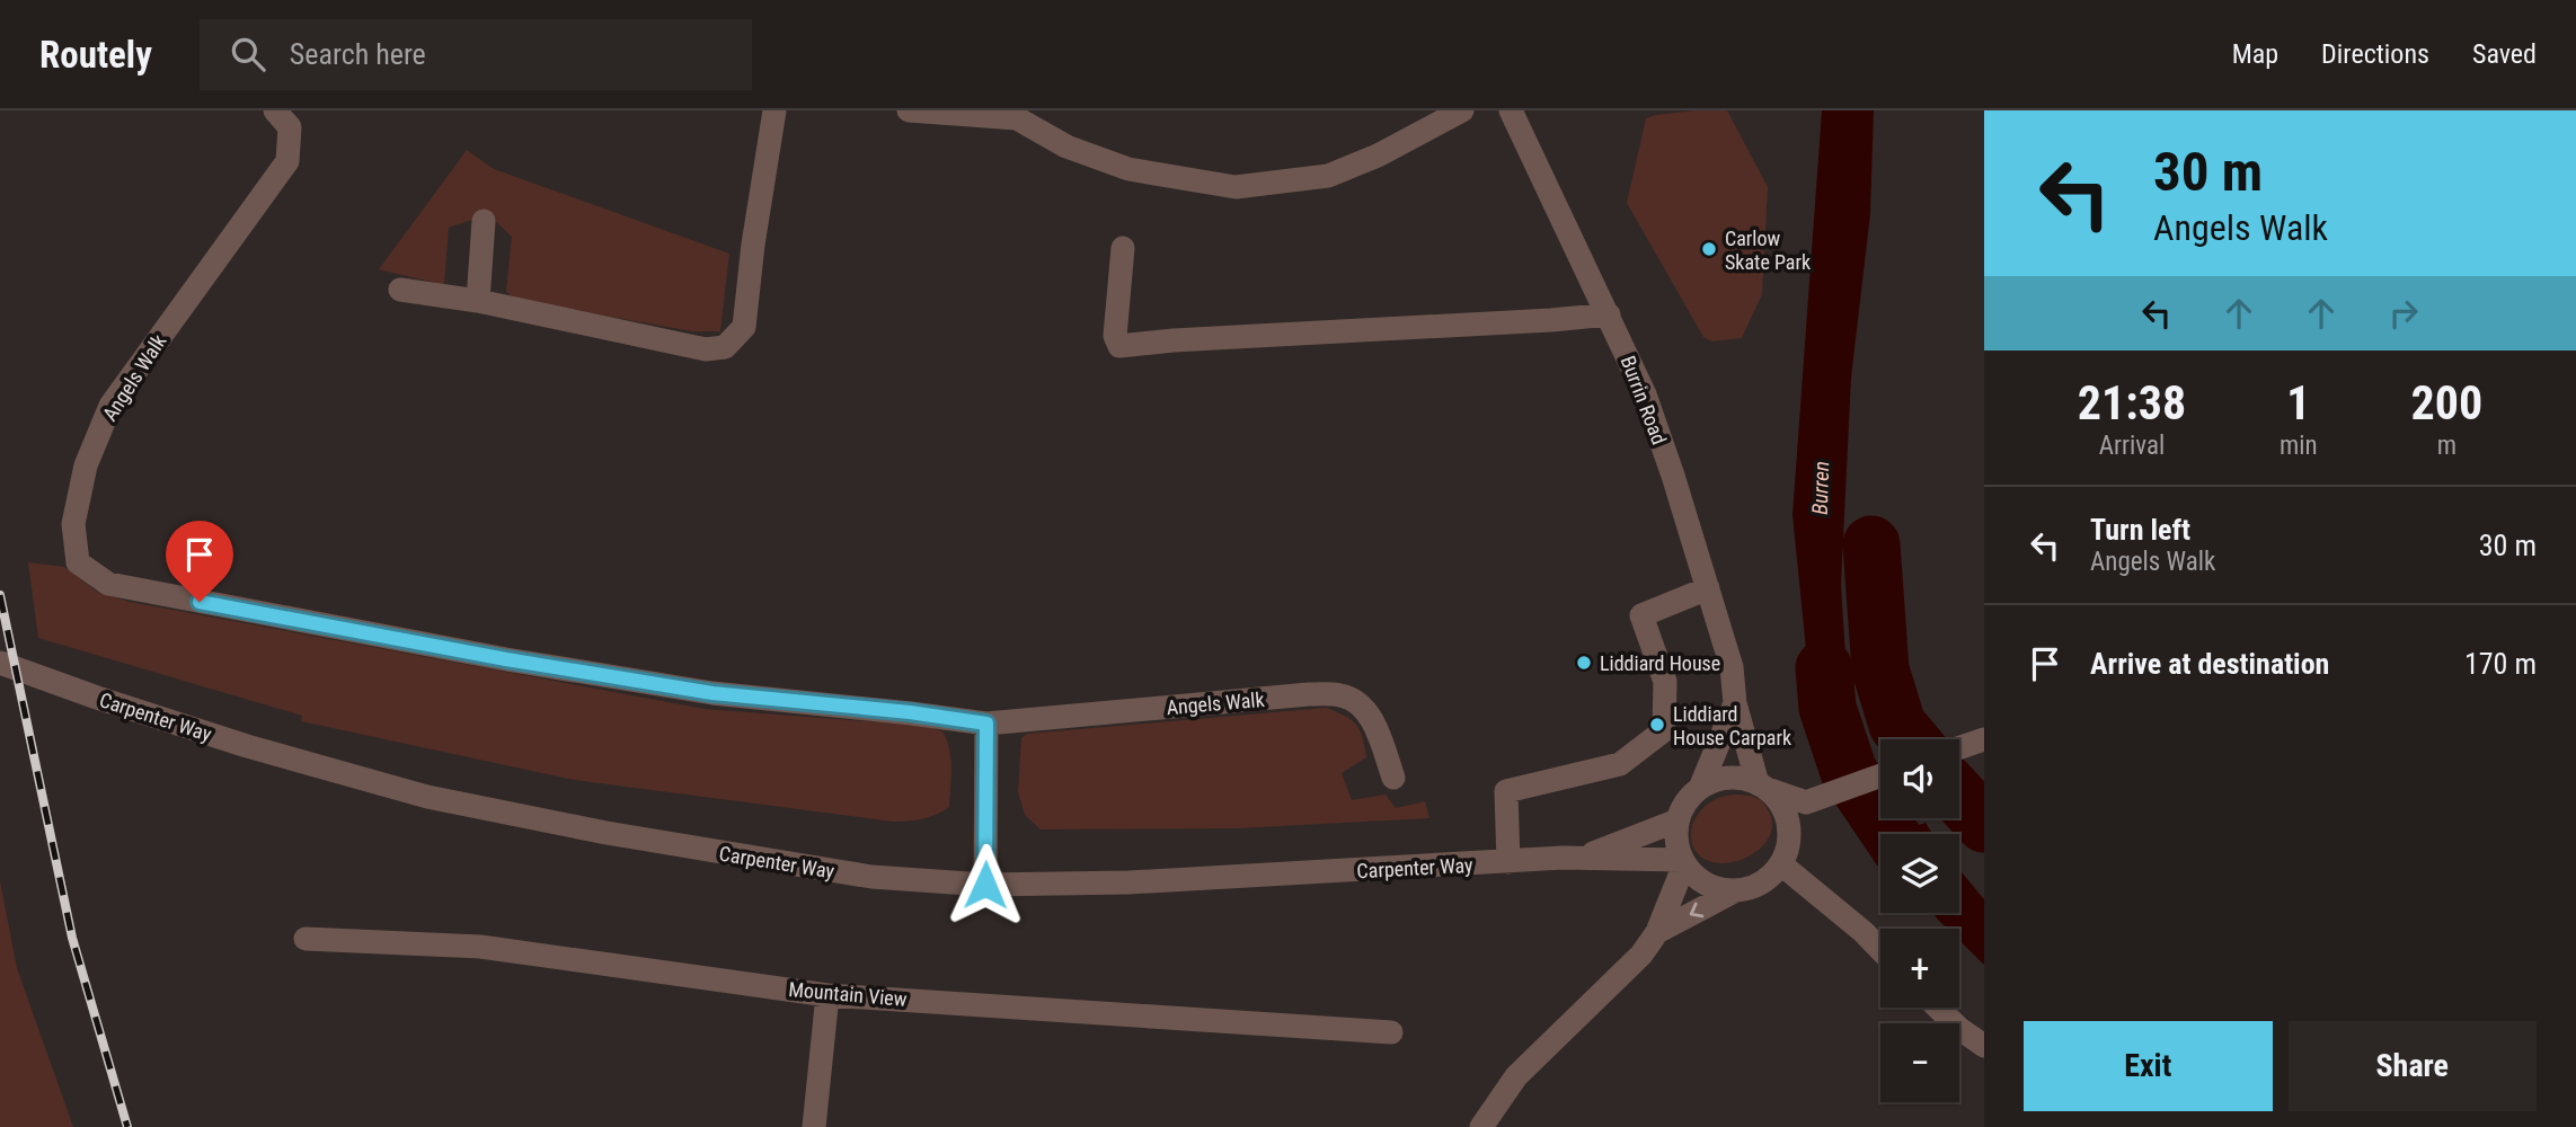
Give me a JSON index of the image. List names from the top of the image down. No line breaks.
{"streets":{"street":["Angels Walk","Burrin Road","Carpenter Way","Mountain View"]},"crossings":[["Burrin Road","Carpenter Way"]],"water":["Burren"],"places":["Carlow Skate Park","Liddiard House","Liddiard House Carpark"],"page":{"header":"Routely","search":"Search here","nav":["Map","Directions","Saved"],"turn":["30 m","Angels Walk"],"eta":["21:38","Arrival","1","min","200","m"],"list":[{"name":"Turn left","note":"Angels Walk","value":"30 m"},{"name":"Arrive at destination","value":"170 m"}],"map_buttons":["+","−"],"buttons":["Exit","Share"]}}
